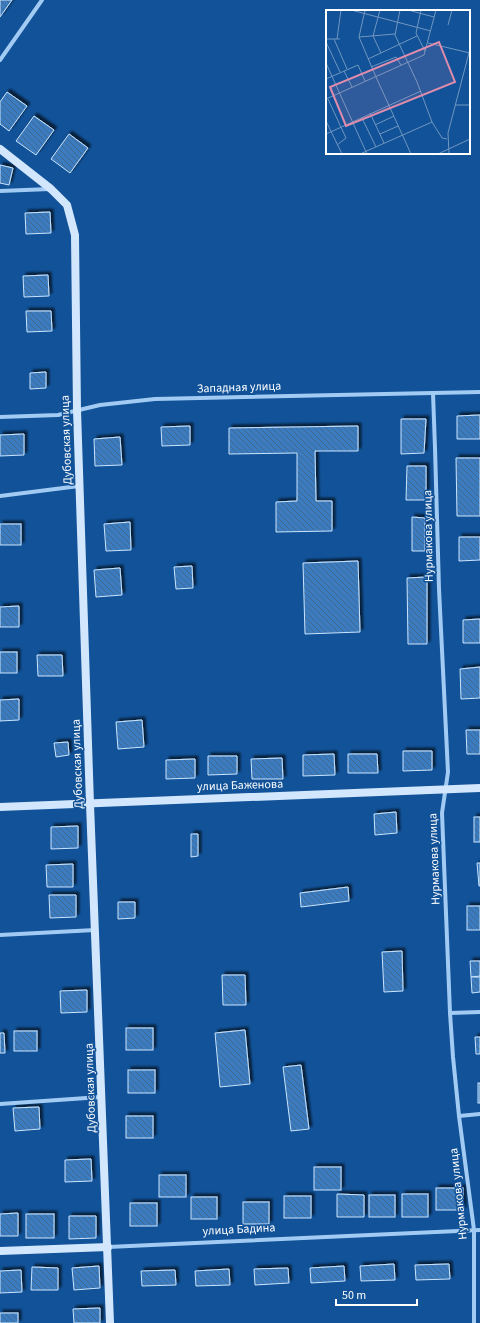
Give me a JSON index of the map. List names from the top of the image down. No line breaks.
{"streets":{"main road":["Дубовская улица","улица Баженова","улица Бадина"],"street":["Западная улица","Нурмакова улица"]},"crossings":[["Западная улица","Дубовская улица"],["Западная улица","Нурмакова улица"],["Дубовская улица","улица Баженова"],["Дубовская улица","улица Бадина"],["Нурмакова улица","улица Баженова"],["Нурмакова улица","улица Бадина"]],"scale_bar":"50 m"}
